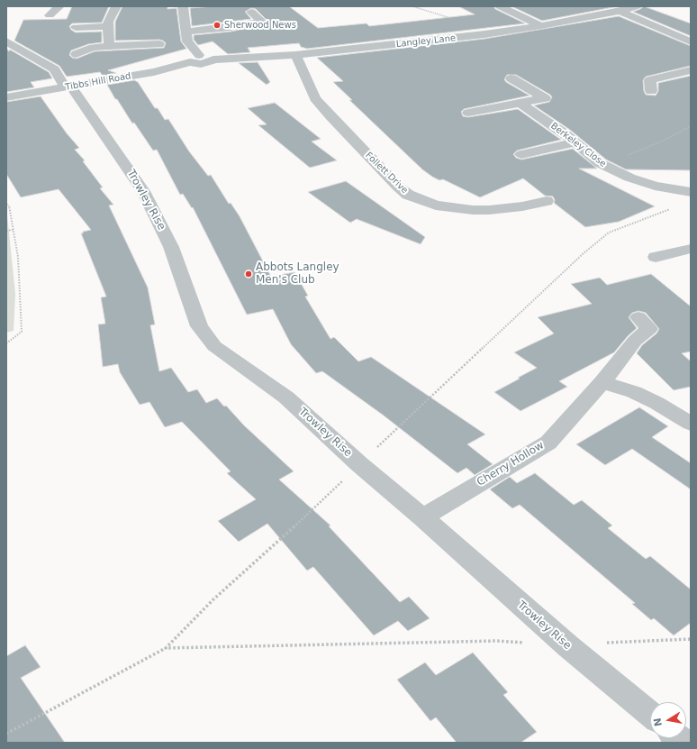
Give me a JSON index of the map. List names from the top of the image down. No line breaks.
{"streets":{"street":["Langley Lane","Tibbs Hill Road","Berkeley Close","Follett Drive","Trowley Rise","Cherry Hollow"]},"crossings":[["Langley Lane","Tibbs Hill Road"],["Langley Lane","Follett Drive"],["Tibbs Hill Road","Trowley Rise"],["Trowley Rise","Cherry Hollow"]],"places":["Sherwood News","Abbots Langley Men's Club"],"north":"left"}
